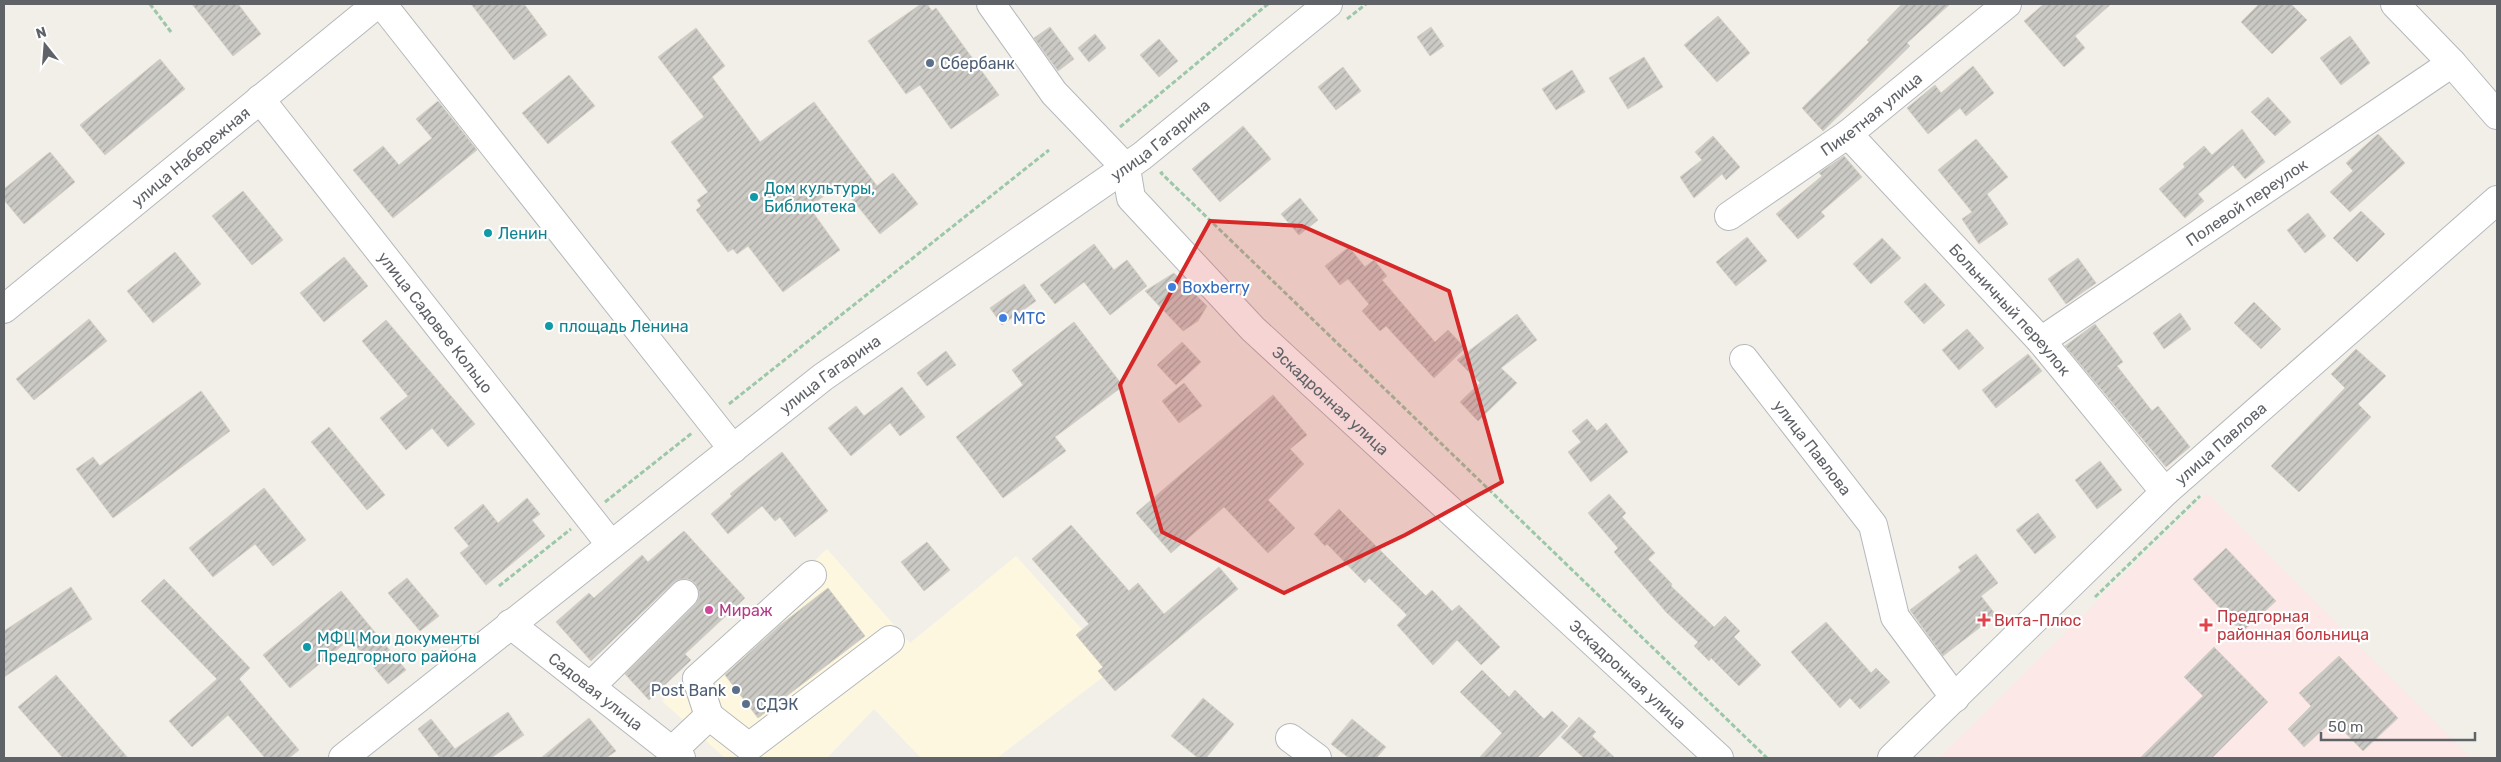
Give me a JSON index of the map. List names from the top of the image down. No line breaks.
{"streets":{"street":["Пикетная улица","улица Гагарина","улица Набережная","Полевой переулок","Больничный переулок","улица Садовое Кольцо","Эскадронная улица","улица Павлова","Садовая улица"]},"crossings":[["Пикетная улица","Больничный переулок"],["улица Гагарина","улица Садовое Кольцо"],["улица Гагарина","Эскадронная улица"],["улица Гагарина","Садовая улица"],["улица Набережная","улица Садовое Кольцо"],["Полевой переулок","Больничный переулок"],["Больничный переулок","улица Павлова"]],"places":{"other":["Сбербанк","Дом культуры, Библиотека","Ленин","Boxberry","МТС","площадь Ленина","Мираж","МФЦ Мои документы Предгорного района","Post Bank","СДЭК"],"health":["Вита-Плюс","Предгорная районная больница"]},"scale_bar":"50 m","north":"top"}
